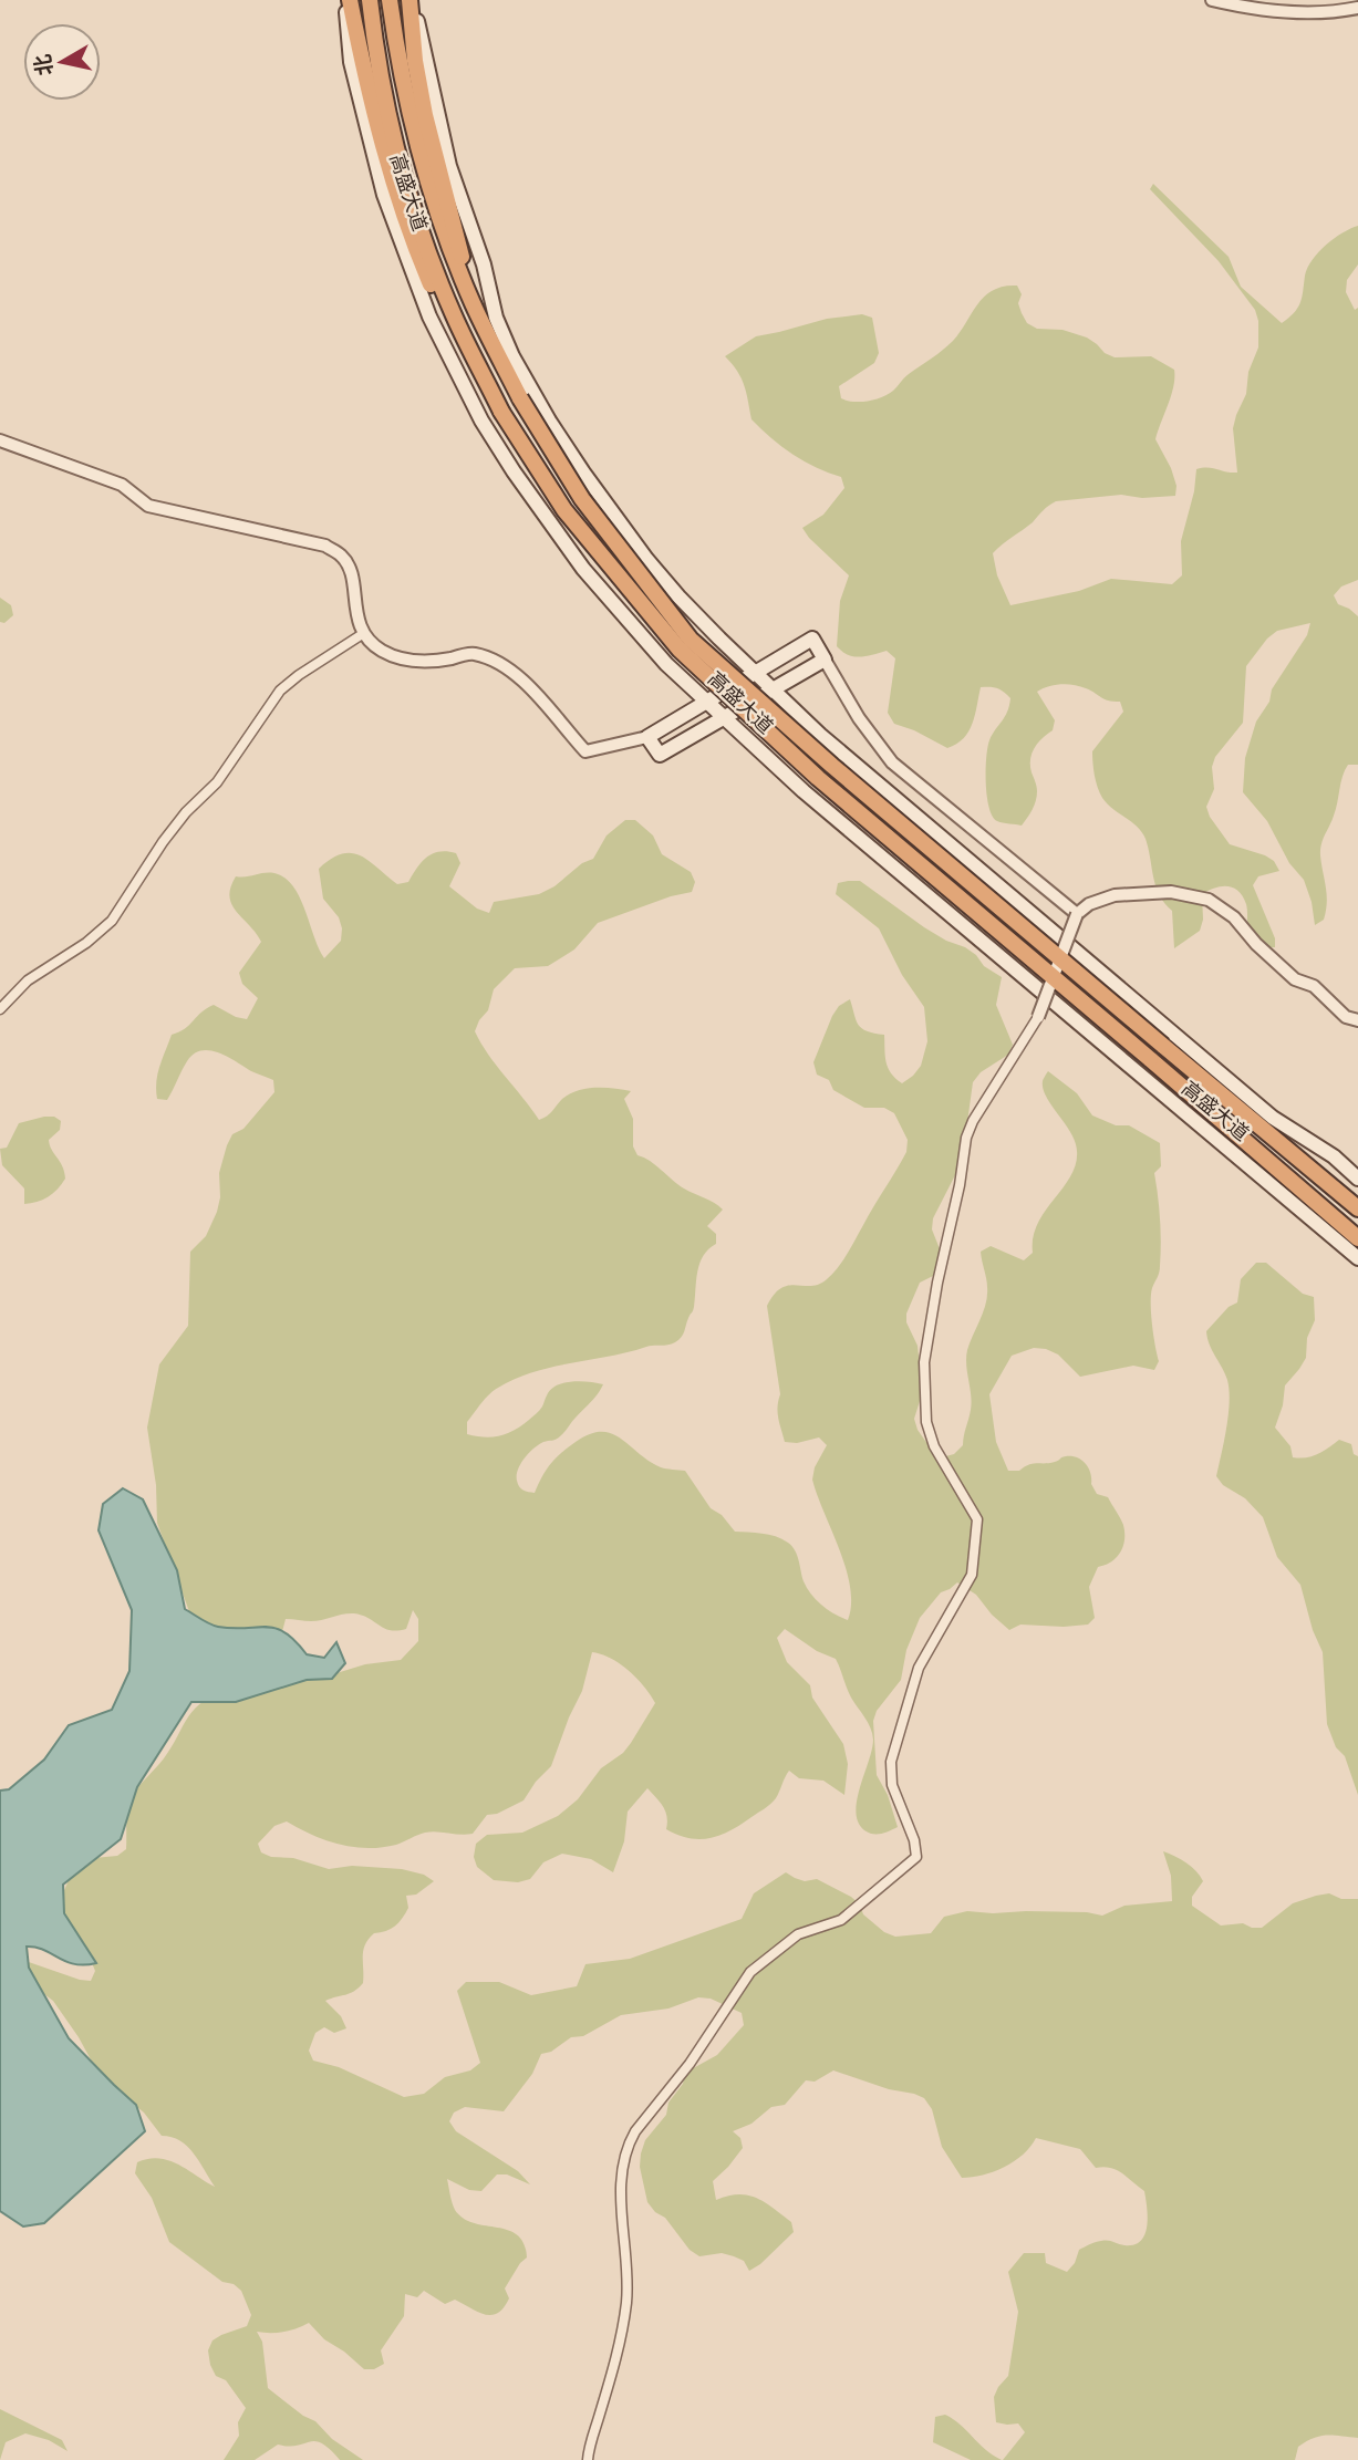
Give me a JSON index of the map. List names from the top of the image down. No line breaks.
{"streets":{"highway":["高盛大道"]},"north":"left"}
